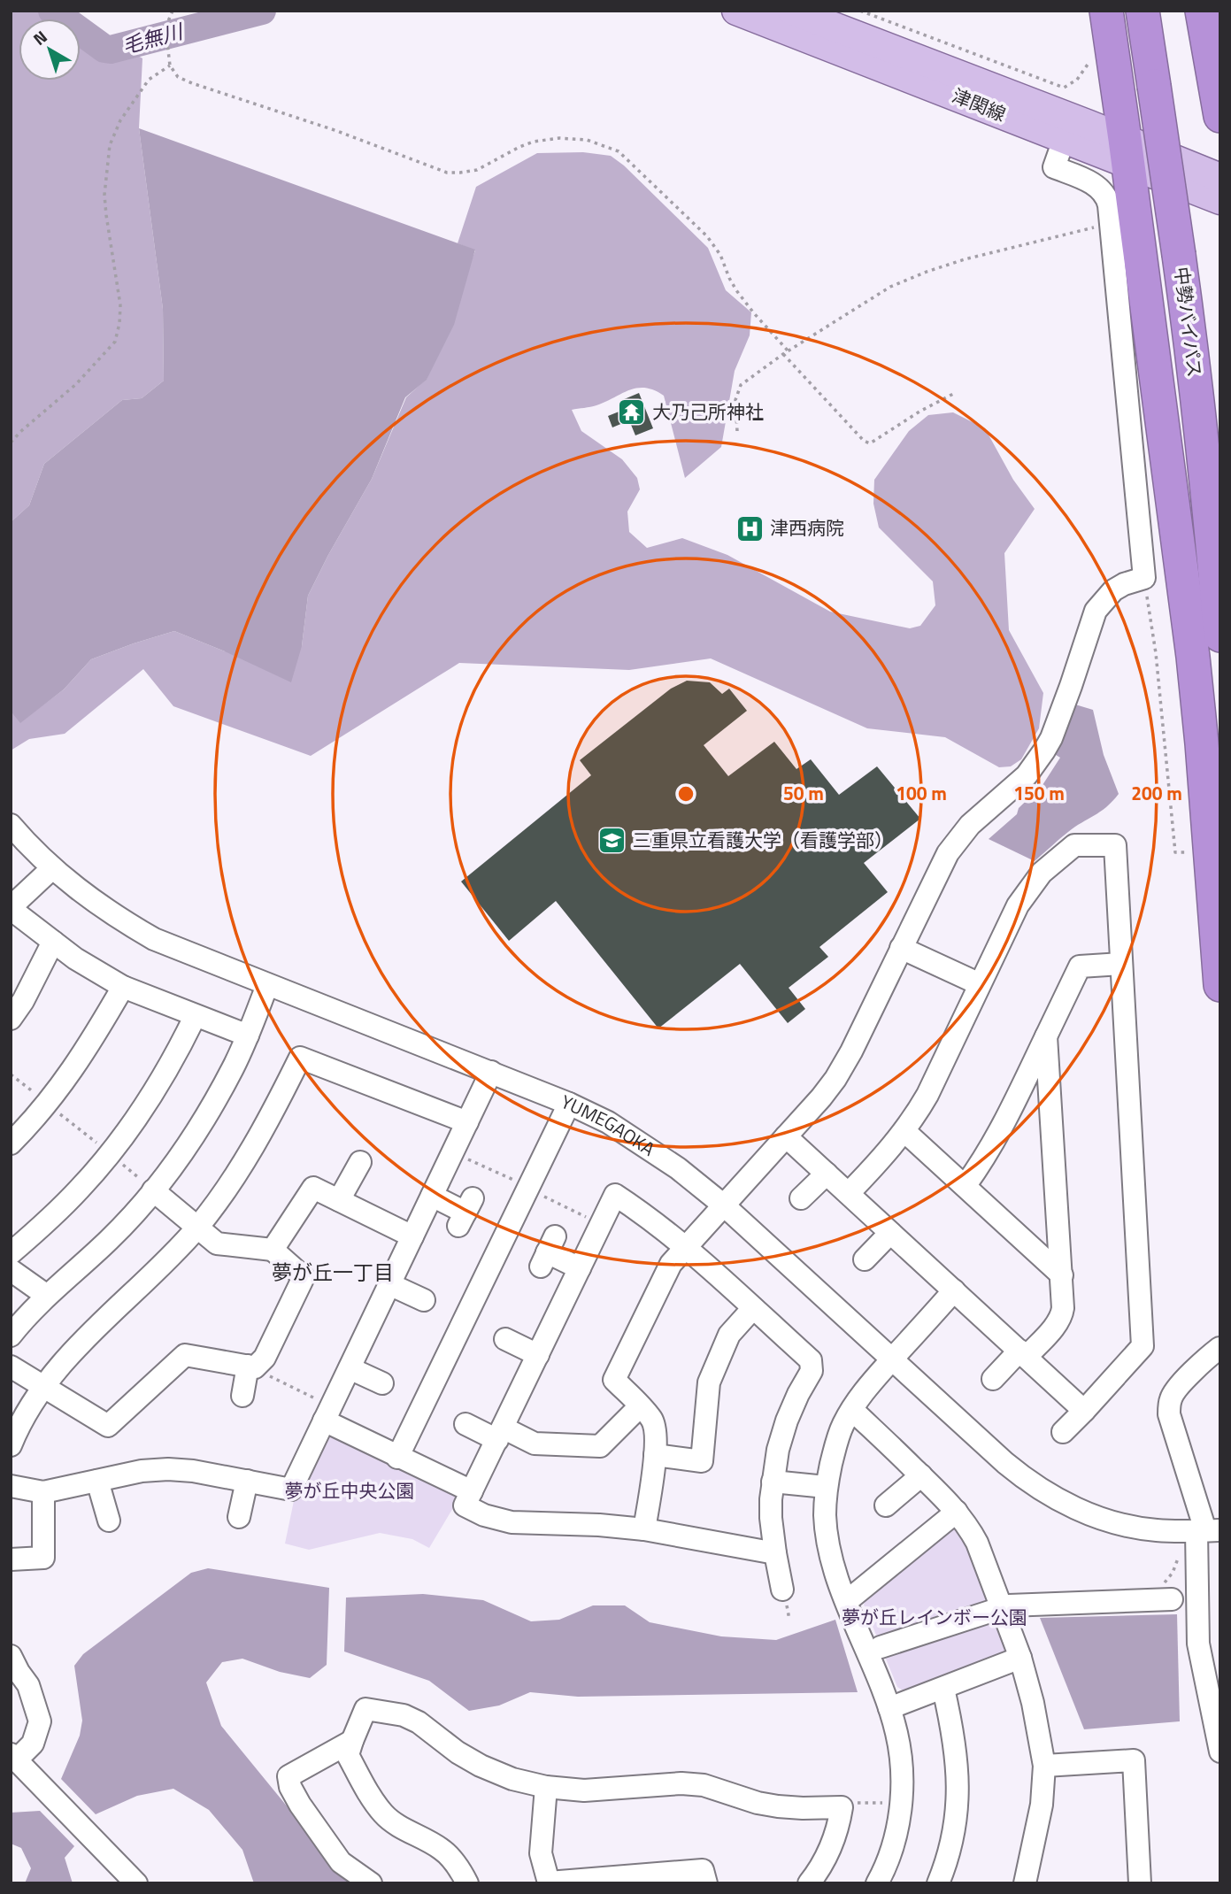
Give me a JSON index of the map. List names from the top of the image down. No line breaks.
{"streets":{"highway":["中勢バイパス"],"main road":["津関線"],"street":["YUMEGAOKA"]},"districts":["夢が丘一丁目"],"water":["毛無川"],"parks":["夢が丘中央公園","夢が丘レインボー公園"],"places":{"temple":["大乃己所神社"],"hospital":["津西病院"],"school or university":["三重県立看護大学（看護学部）"]},"north":"top left","rings":["50 m","100 m","150 m","200 m"]}
